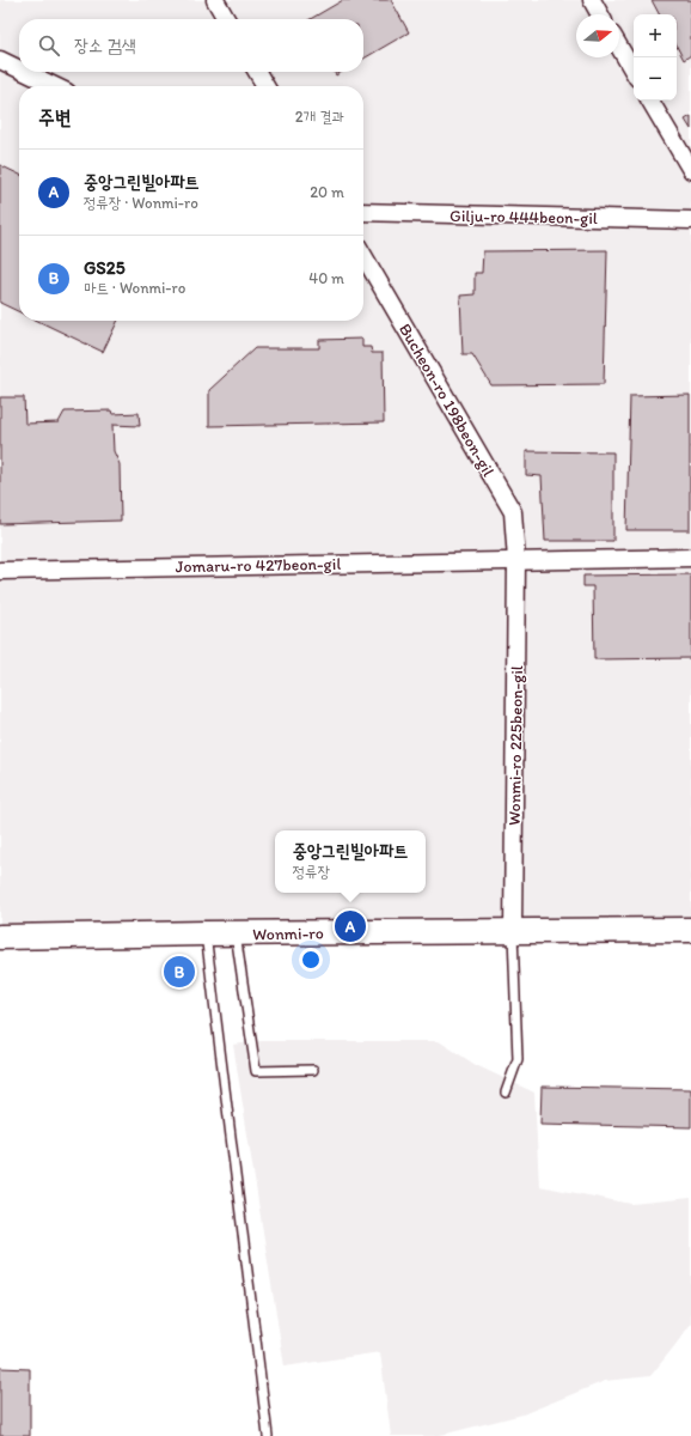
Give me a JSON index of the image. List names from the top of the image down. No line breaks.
{"streets":{"street":["Gilju-ro 444beon-gil","Bucheon-ro 198beon-gil","Jomaru-ro 427beon-gil","Wonmi-ro 225beon-gil","Wonmi-ro"]},"crossings":[["Bucheon-ro 198beon-gil","Jomaru-ro 427beon-gil"],["Bucheon-ro 198beon-gil","Wonmi-ro 225beon-gil"],["Jomaru-ro 427beon-gil","Wonmi-ro 225beon-gil"],["Wonmi-ro 225beon-gil","Wonmi-ro"]],"north":"right","page":{"map_buttons":["+","−"],"search":"장소 검색","heading":["주변","2개 결과"],"list":[{"mark":"A","name":"중앙그린빌아파트","note":"정류장 · Wonmi-ro","value":"20 m"},{"mark":"B","name":"GS25","note":"마트 · Wonmi-ro","value":"40 m"}],"popup":["중앙그린빌아파트","정류장"],"pins":["A","B"]}}
